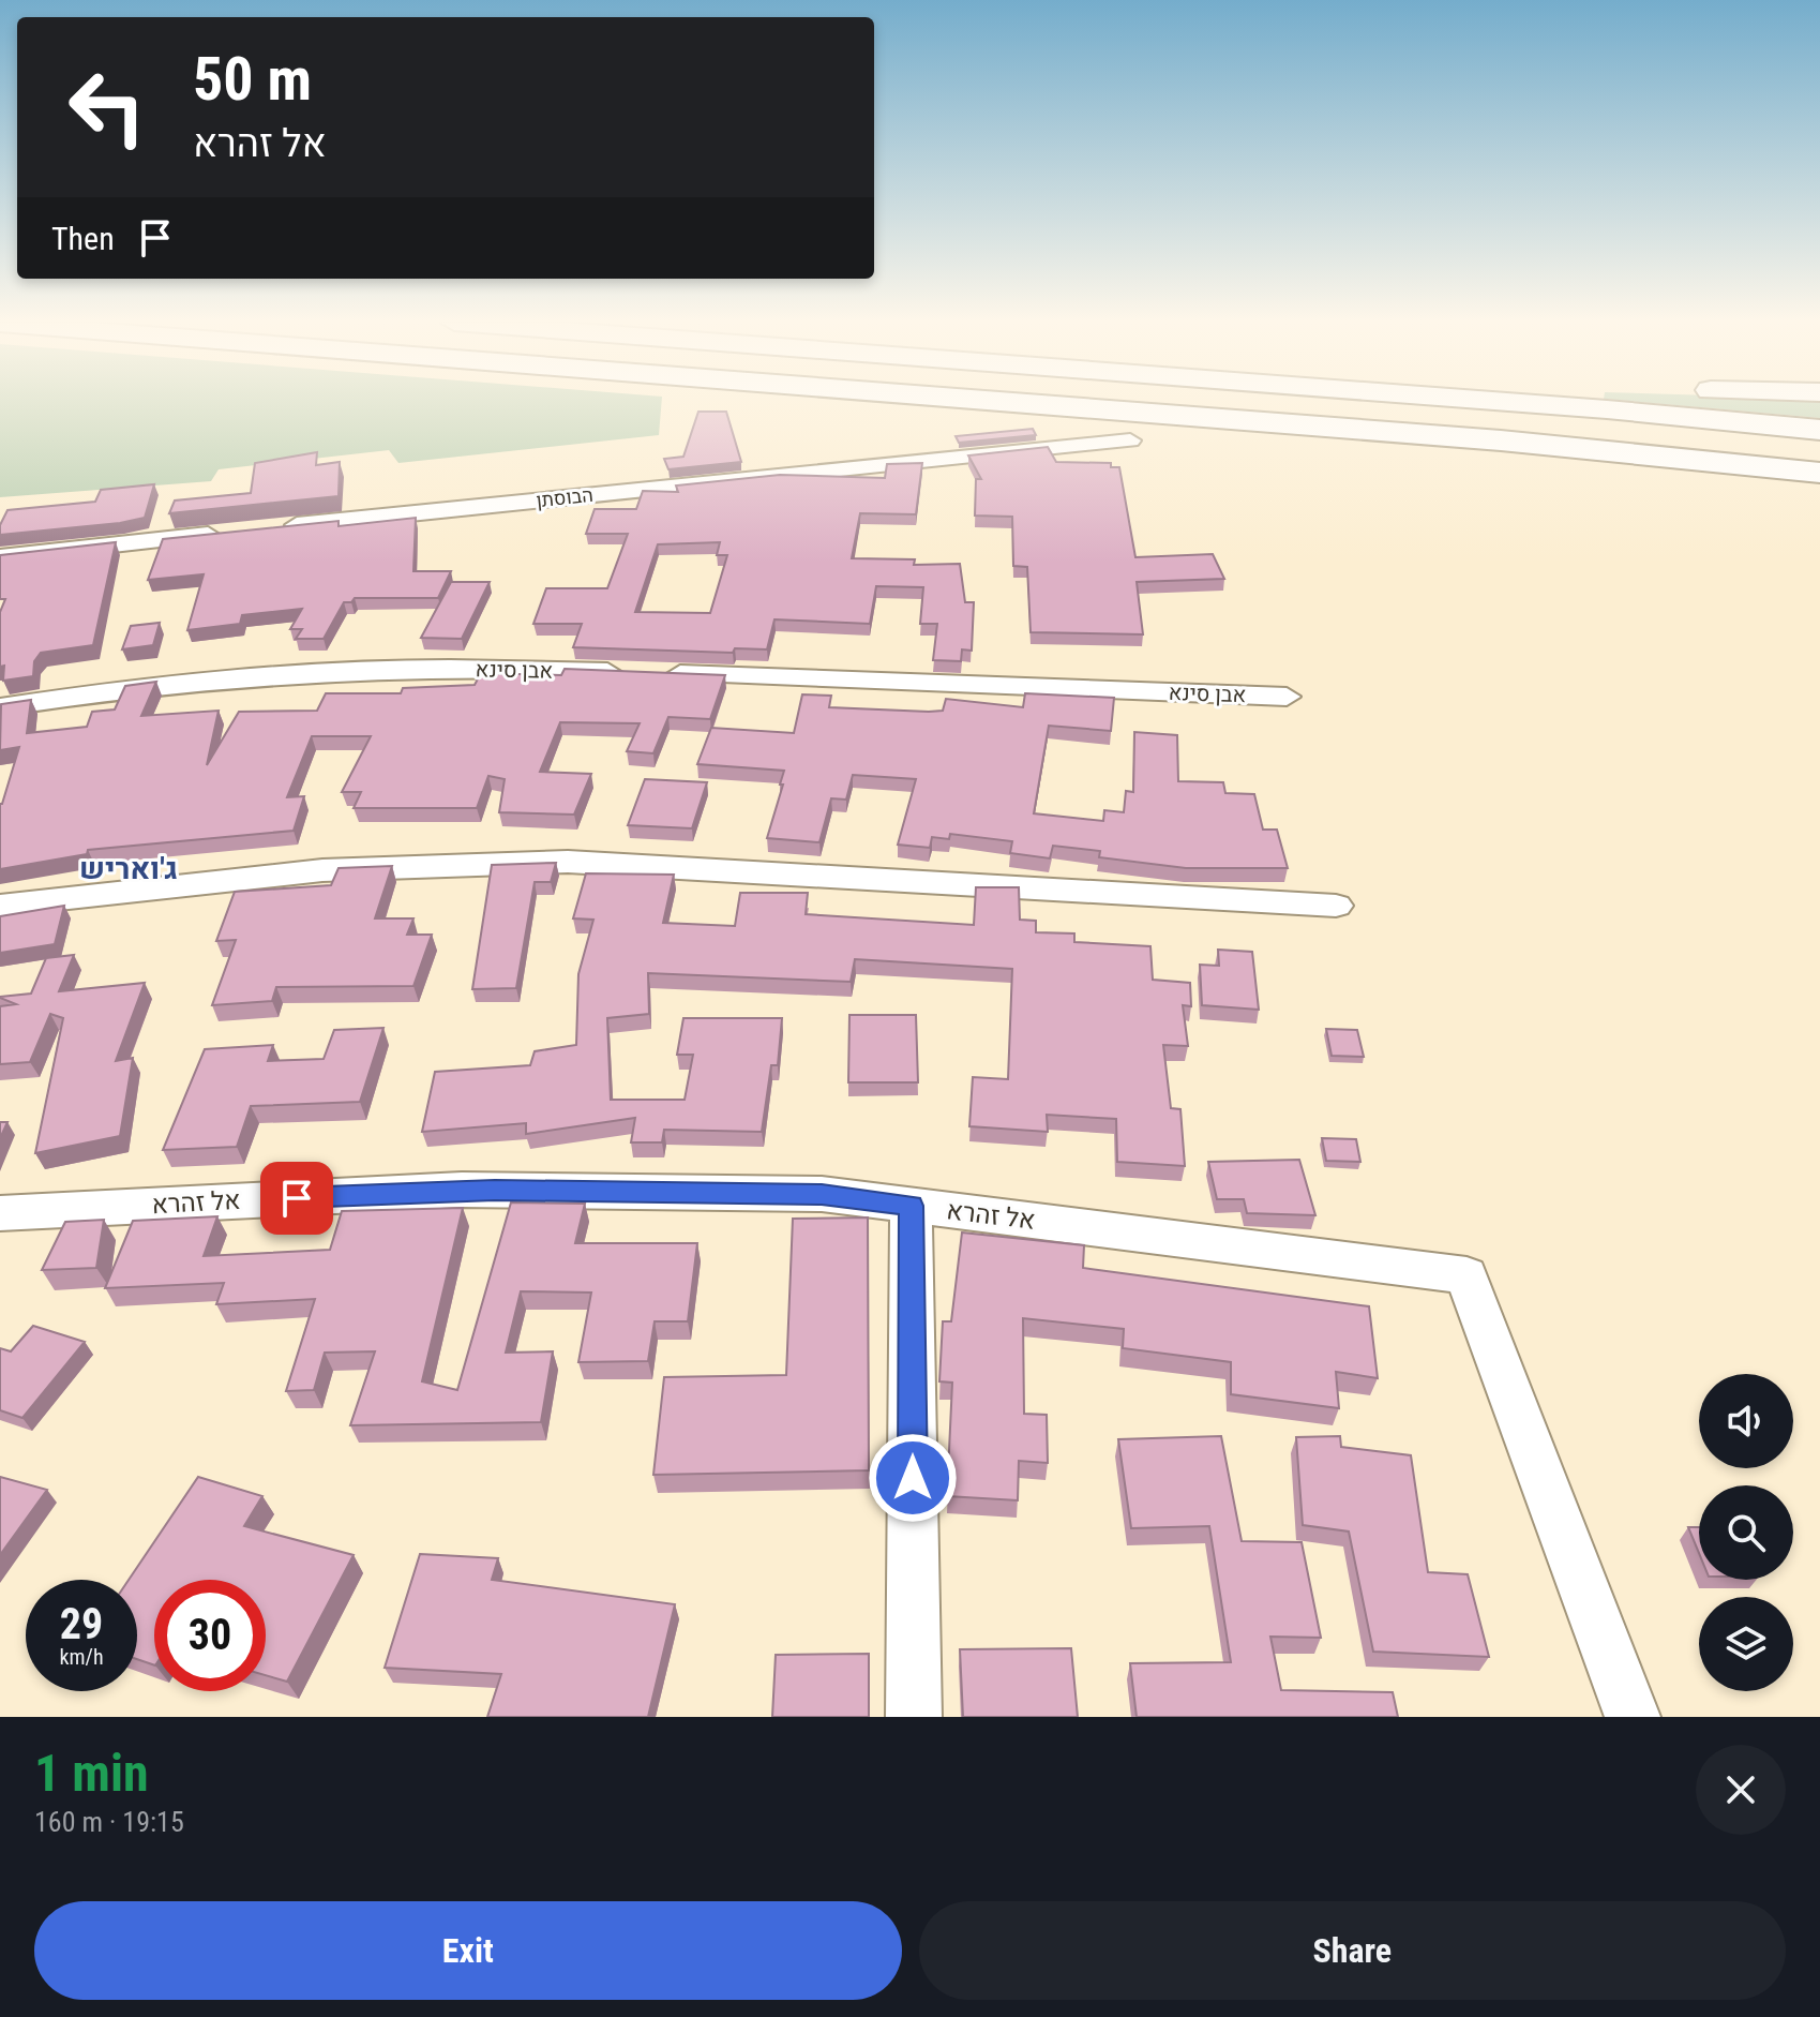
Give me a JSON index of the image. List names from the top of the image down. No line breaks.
{"streets":{"street":["הבוסתן","אבן סינא","אל זהרא"]},"districts":["ג'ואריש"],"page":{"turn":["50 m","אל זהרא"],"then":"Then","speed":"29 km/h","limit":"30","heading":["1 min","160 m · 19:15"],"buttons":["Exit","Share"]}}
